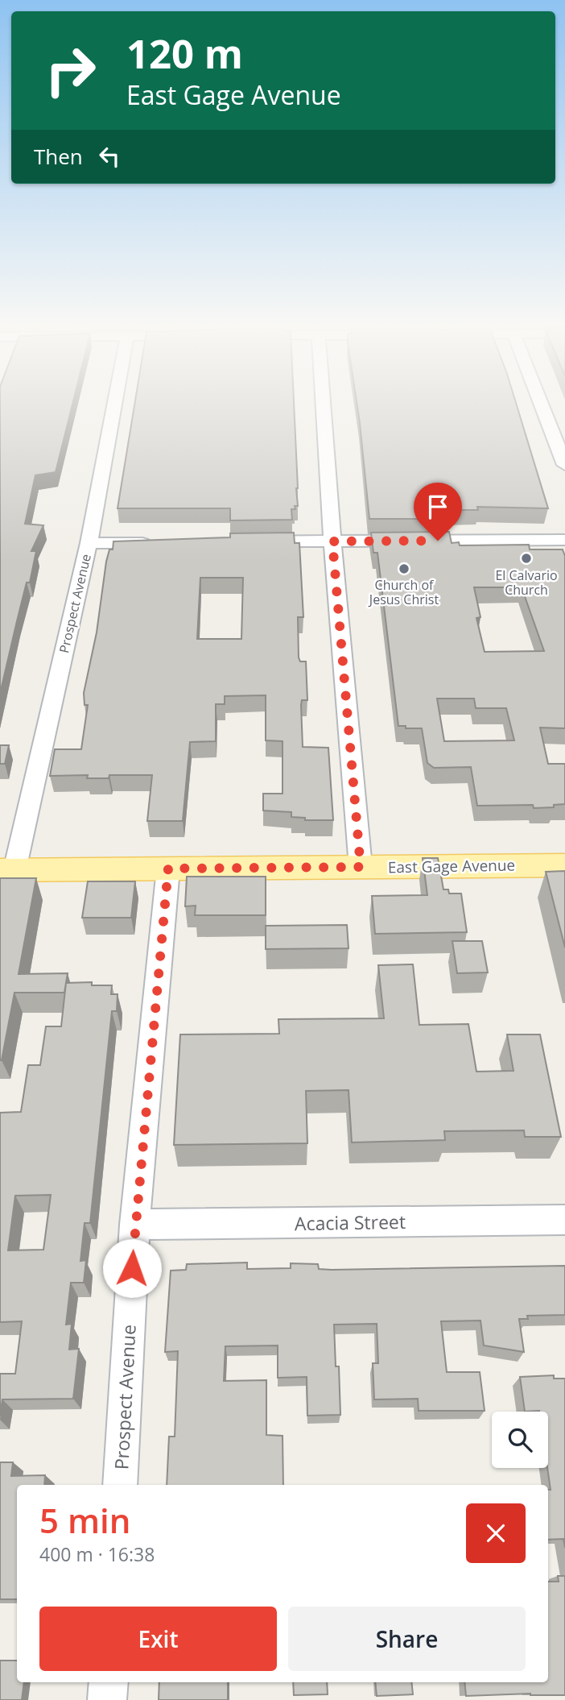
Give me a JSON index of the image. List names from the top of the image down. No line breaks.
{"streets":{"main road":["East Gage Avenue"],"street":["Prospect Avenue","Acacia Street"]},"crossings":[["Prospect Avenue","East Gage Avenue"],["Prospect Avenue","Acacia Street"]],"places":["El Calvario Church","Church of Jesus Christ"],"page":{"turn":["120 m","East Gage Avenue"],"then":"Then","heading":["5 min","400 m · 16:38"],"buttons":["Exit","Share"]}}
